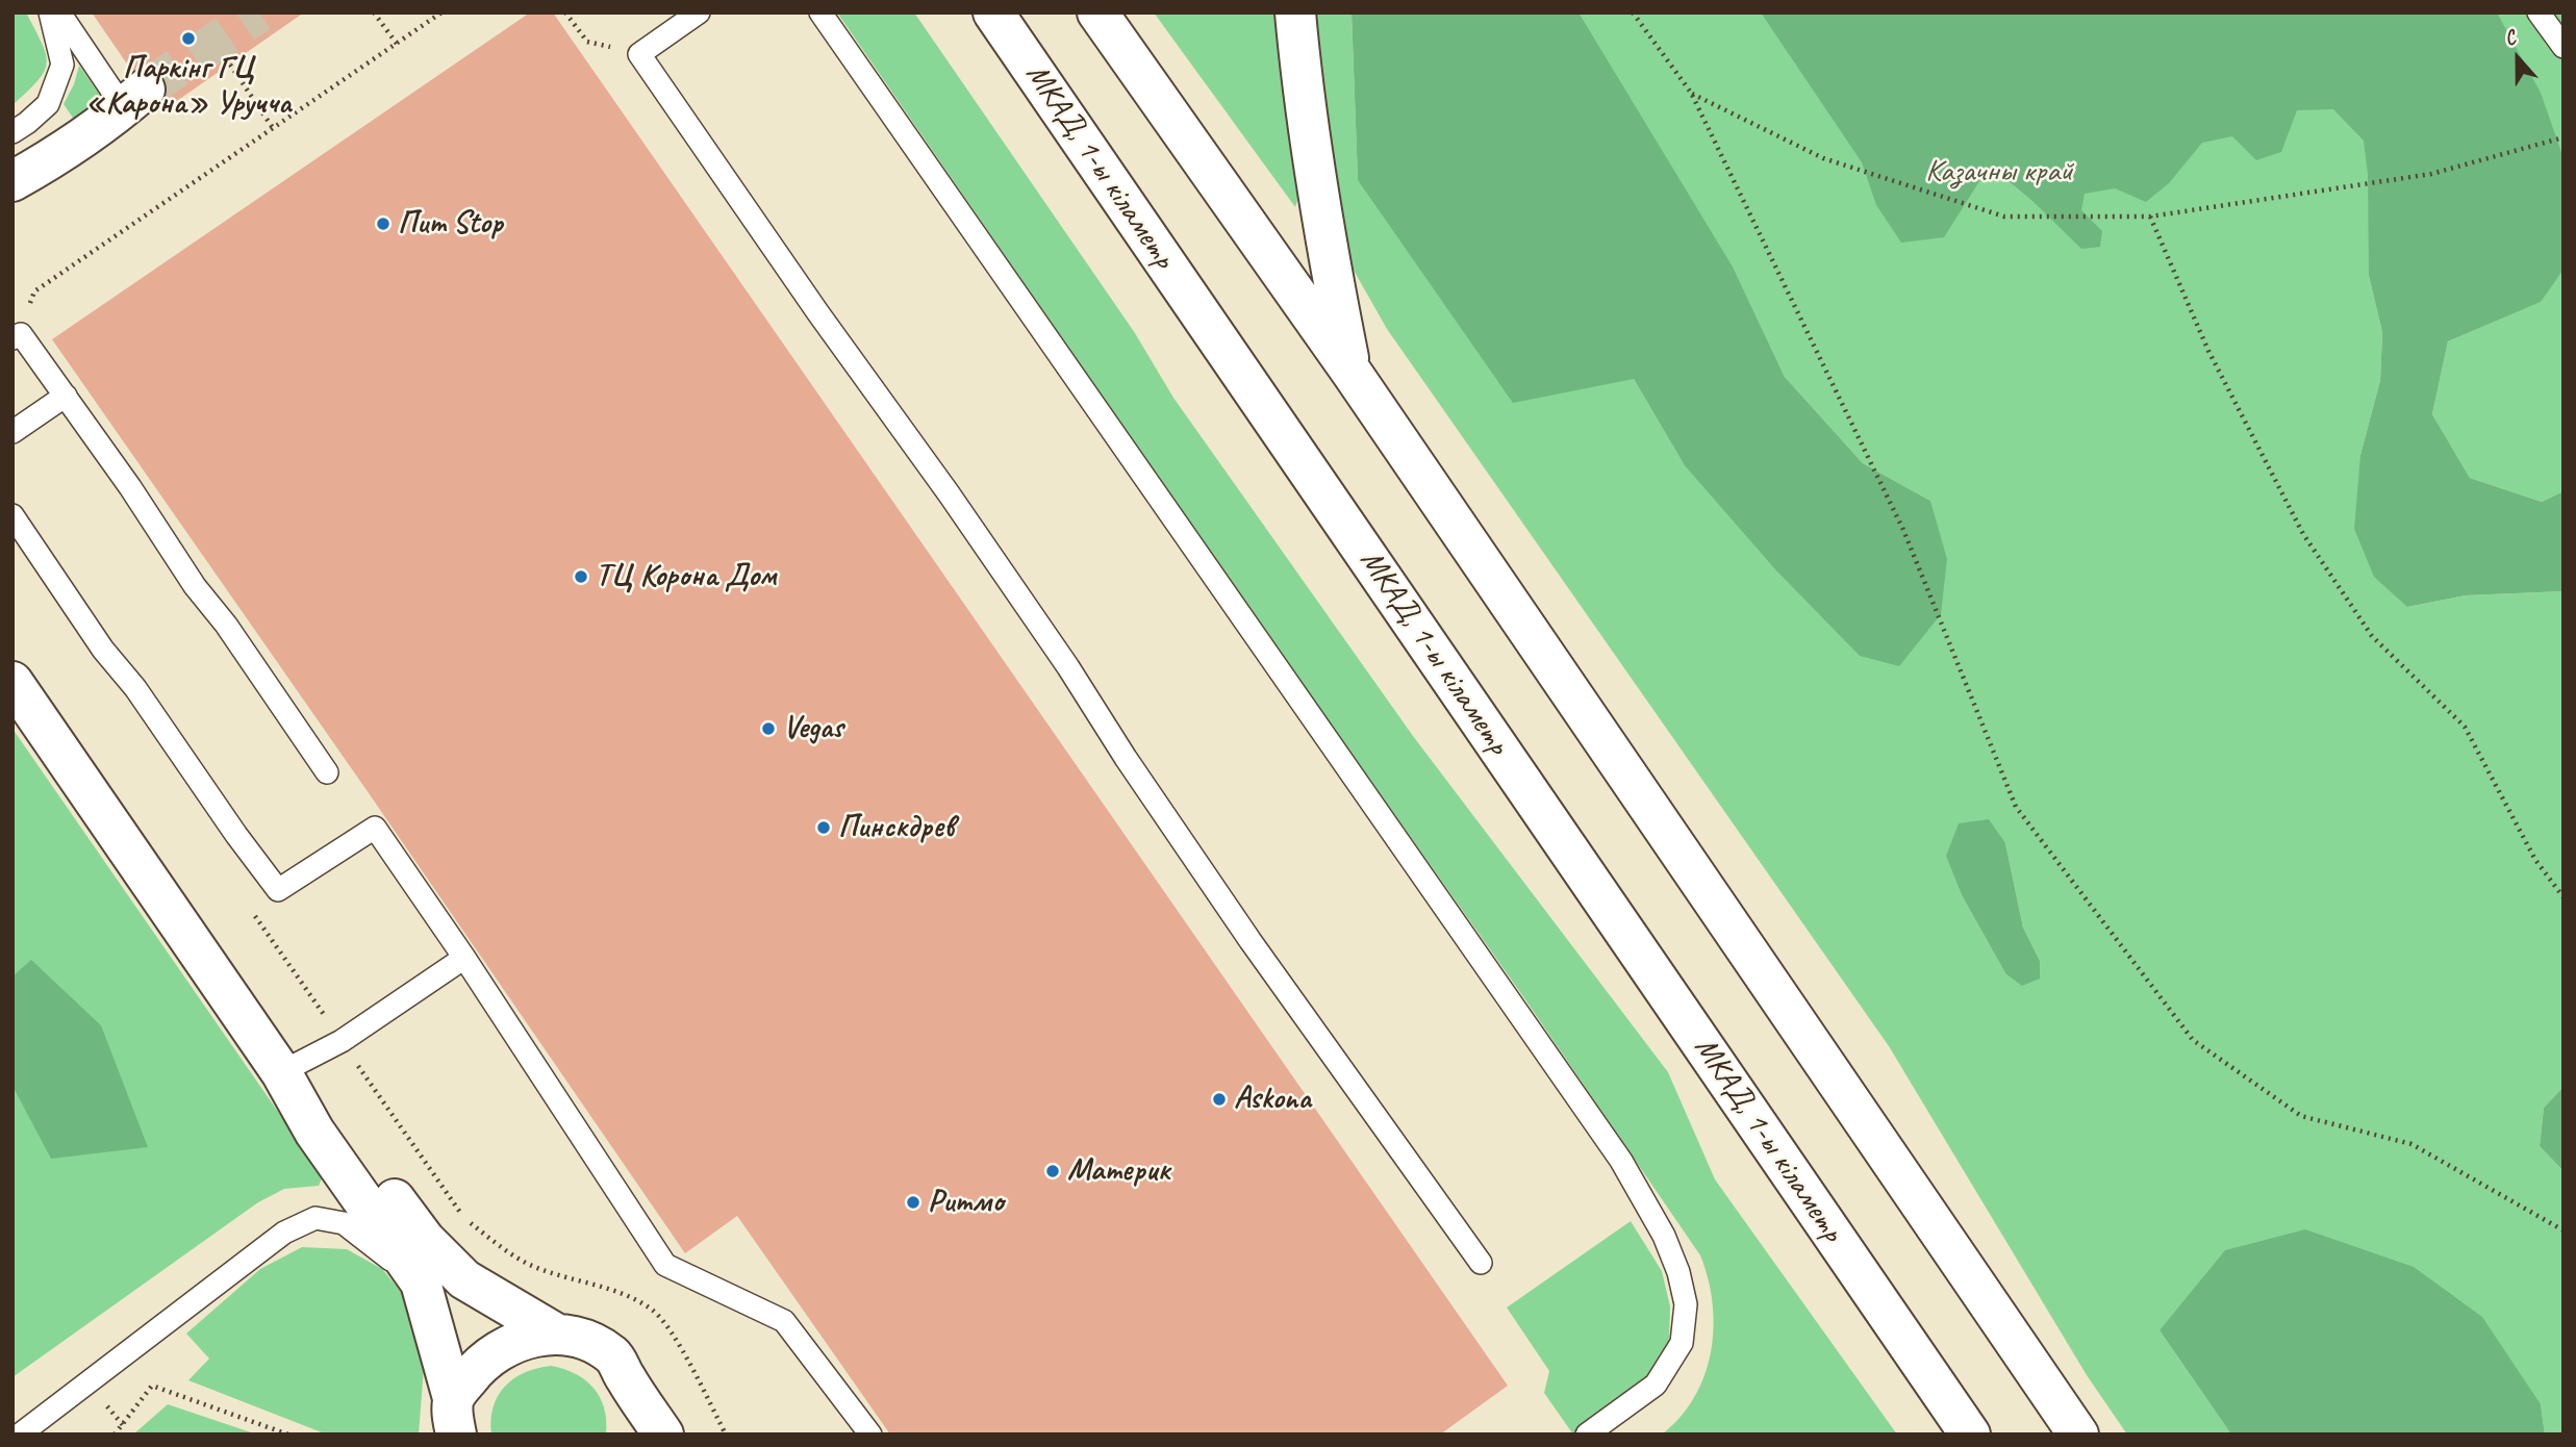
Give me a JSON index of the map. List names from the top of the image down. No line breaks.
{"streets":{"main road":["МКАД, 1-ы кіламетр"]},"parks":["Казачны край"],"places":["Паркінг ГЦ «Карона» Уручча","Пит Stop","ТЦ Корона Дом","Vegas","Пинскдрев","Askona","Материк","Ритмо"],"north":"top"}
